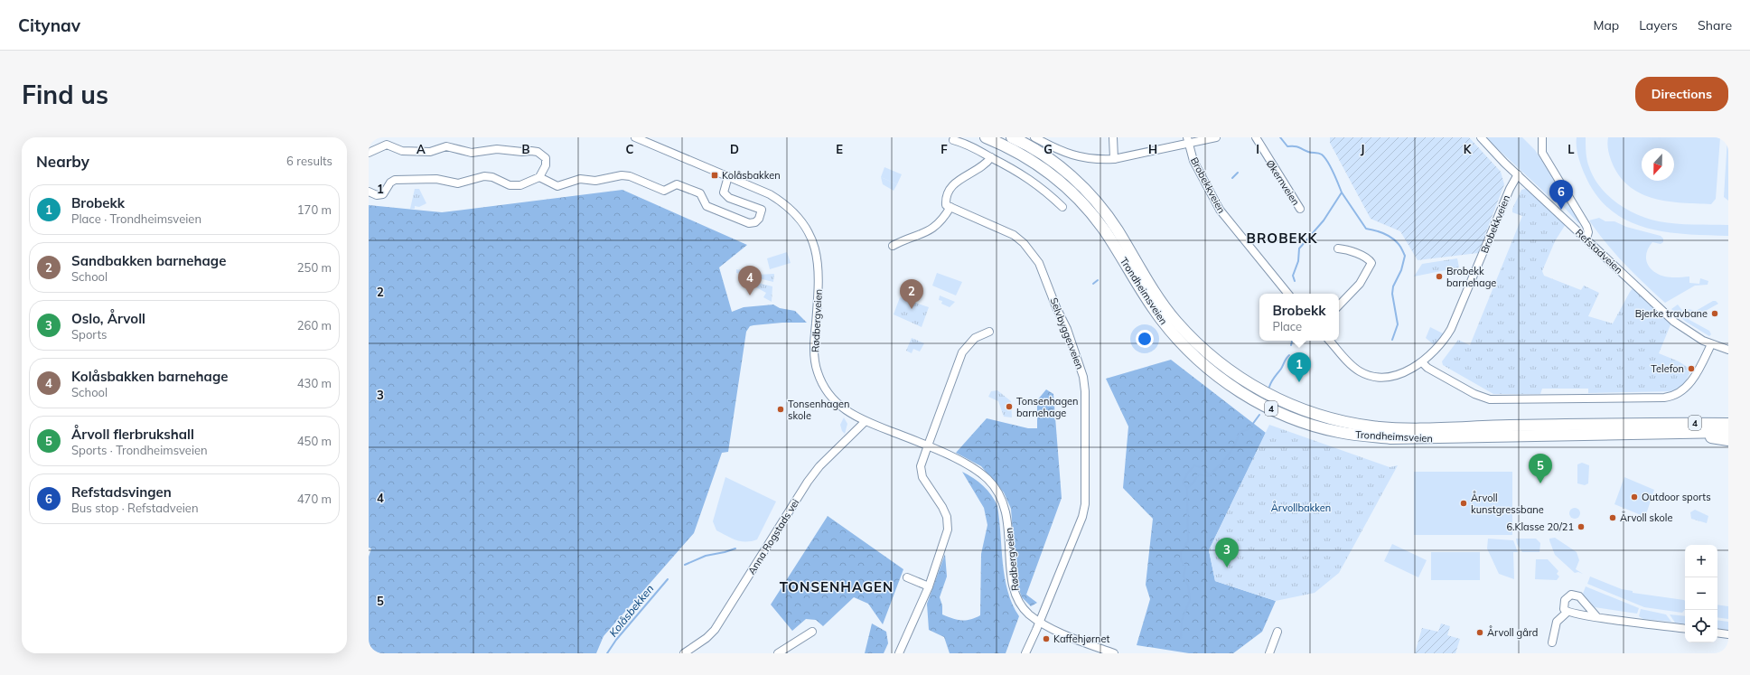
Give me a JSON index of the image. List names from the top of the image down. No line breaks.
{"streets":{"highway":["Trondheimsveien","4"],"street":["Økernveien","Brobekkveien","Refstadveien","Rødbergveien","Selvbyggerveien","Anna Rogstads vei"]},"crossings":[["Brobekkveien","Refstadveien"],["Trondheimsveien","4"],["Rødbergveien","Selvbyggerveien"],["Rødbergveien","Anna Rogstads vei"]],"districts":["BROBEKK","TONSENHAGEN"],"water":["Kolåsbekken"],"parks":["Årvollbakken"],"places":{"transit":["Kolåsbakken"],"other":["Brobekk barnehage","Bjerke travbane","Telefon","Tonsenhagen barnehage","Tonsenhagen skole","Outdoor sports","Årvoll kunstgressbane","Årvoll skole","6.Klasse 20/21","Årvoll gård","Kaffehjørnet"]},"north":"bottom","page":{"header":"Citynav","nav":["Map","Layers","Share"],"buttons":"Directions","title":"Find us","heading":["Nearby","6 results"],"pins":["6","4","2","1","5","3"],"list":[{"mark":"1","name":"Brobekk","note":"Place · Trondheimsveien","value":"170 m"},{"mark":"2","name":"Sandbakken barnehage","note":"School","value":"250 m"},{"mark":"3","name":"Oslo, Årvoll","note":"Sports","value":"260 m"},{"mark":"4","name":"Kolåsbakken barnehage","note":"School","value":"430 m"},{"mark":"5","name":"Årvoll flerbrukshall","note":"Sports · Trondheimsveien","value":"450 m"},{"mark":"6","name":"Refstadsvingen","note":"Bus stop · Refstadveien","value":"470 m"}],"popup":["Brobekk","Place"],"map_buttons":["+","−"]},"grid":{"columns":["A","B","C","D","E","F","G","H","I","J","K","L"],"rows":["1","2","3","4","5"]}}
